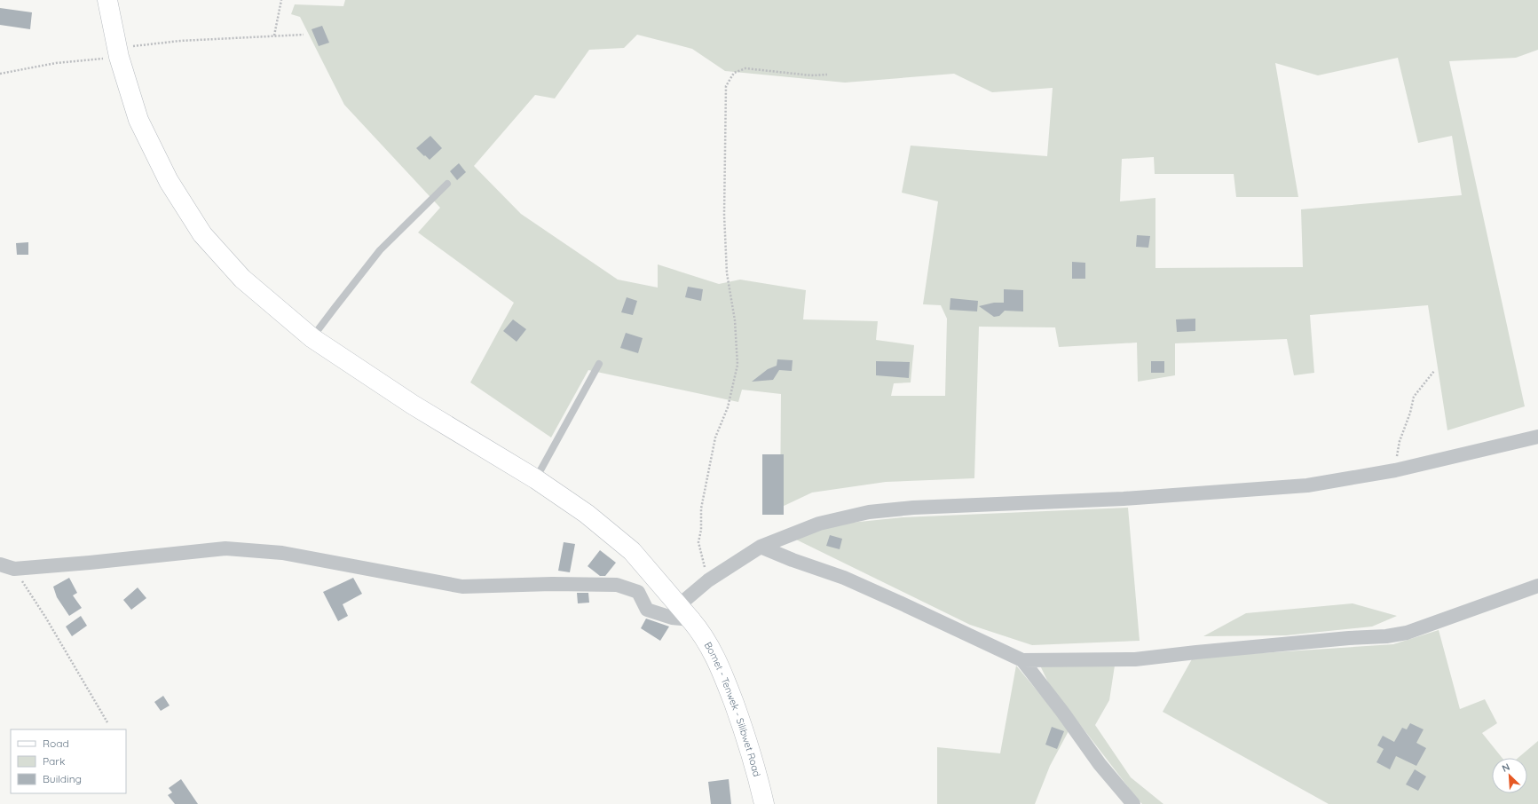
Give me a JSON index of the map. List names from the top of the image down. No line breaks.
{"streets":{"main road":["Bomet - Tenwek - Silibwet Road"]},"legend":["Road","Park","Building"],"north":"top left"}
